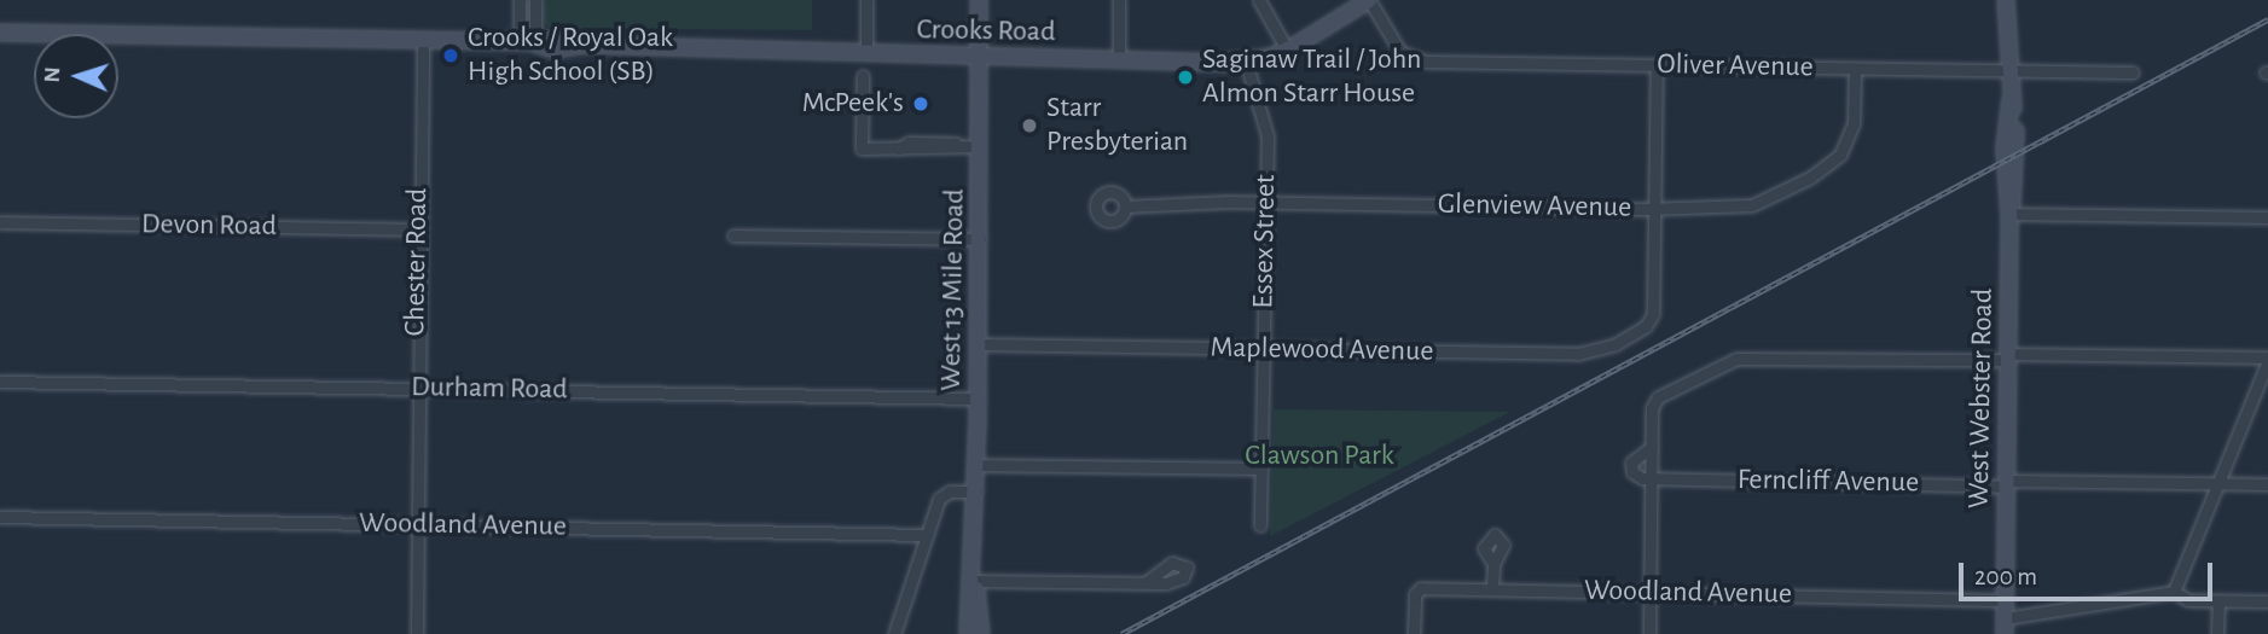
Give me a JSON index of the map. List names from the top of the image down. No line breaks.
{"streets":{"main road":["Crooks Road","West 13 Mile Road","West Webster Road"],"street":["Oliver Avenue","Glenview Avenue","Devon Road","Essex Street","Chester Road","Maplewood Avenue","Durham Road","Ferncliff Avenue","Woodland Avenue"]},"crossings":[["Crooks Road","Oliver Avenue"],["Crooks Road","Essex Street"],["Crooks Road","Chester Road"],["Crooks Road","West 13 Mile Road"],["Oliver Avenue","Glenview Avenue"],["Oliver Avenue","West Webster Road"],["Glenview Avenue","Essex Street"],["Glenview Avenue","Maplewood Avenue"],["Devon Road","Chester Road"],["Essex Street","Maplewood Avenue"],["Chester Road","Durham Road"],["Chester Road","Woodland Avenue"],["West 13 Mile Road","Maplewood Avenue"],["West 13 Mile Road","Durham Road"],["West Webster Road","Ferncliff Avenue"],["West Webster Road","Woodland Avenue"]],"parks":["Clawson Park"],"places":["Crooks / Royal Oak High School (SB)","Saginaw Trail / John Almon Starr House","McPeek's","Starr Presbyterian"],"scale_bar":"200 m","north":"left"}
